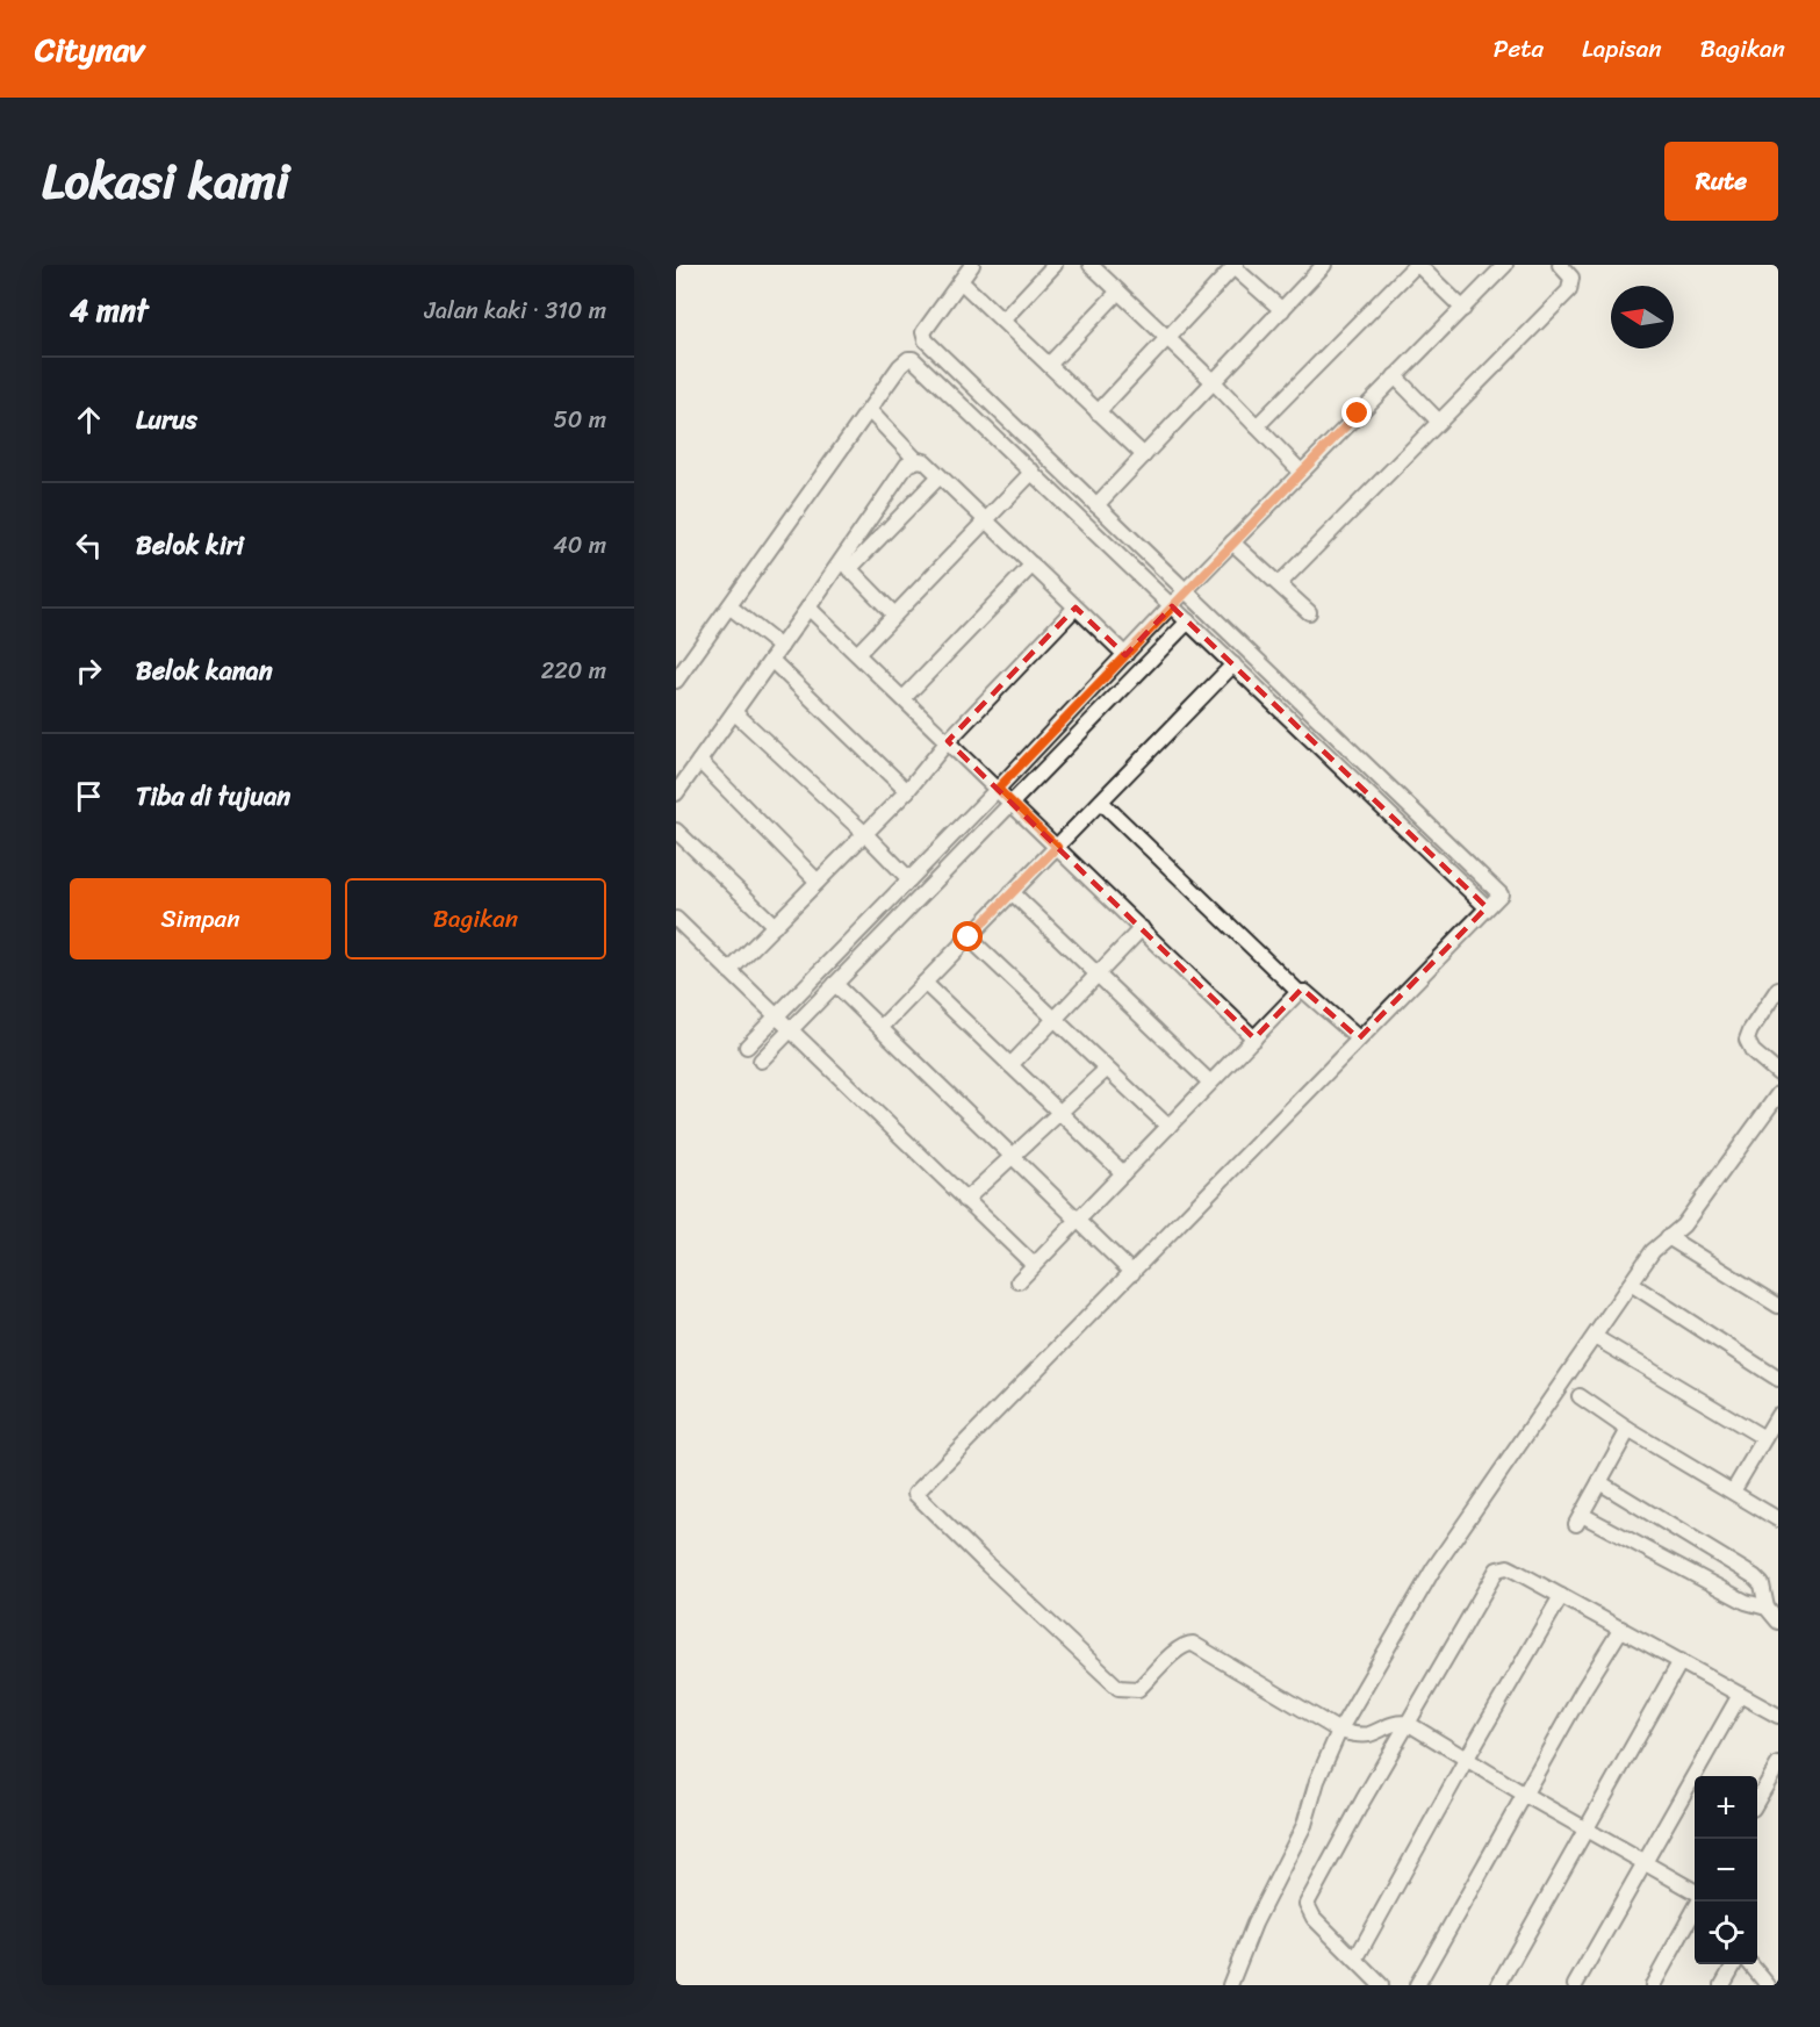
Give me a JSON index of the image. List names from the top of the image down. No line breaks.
{"north":"left","page":{"header":"Citynav","nav":["Peta","Lapisan","Bagikan"],"title":"Lokasi kami","buttons":["Rute",["Simpan","Bagikan"]],"heading":["4 mnt","Jalan kaki · 310 m"],"list":[["Lurus","50 m"],["Belok kiri","40 m"],["Belok kanan","220 m"],"Tiba di tujuan"],"map_buttons":["+","−"]}}
